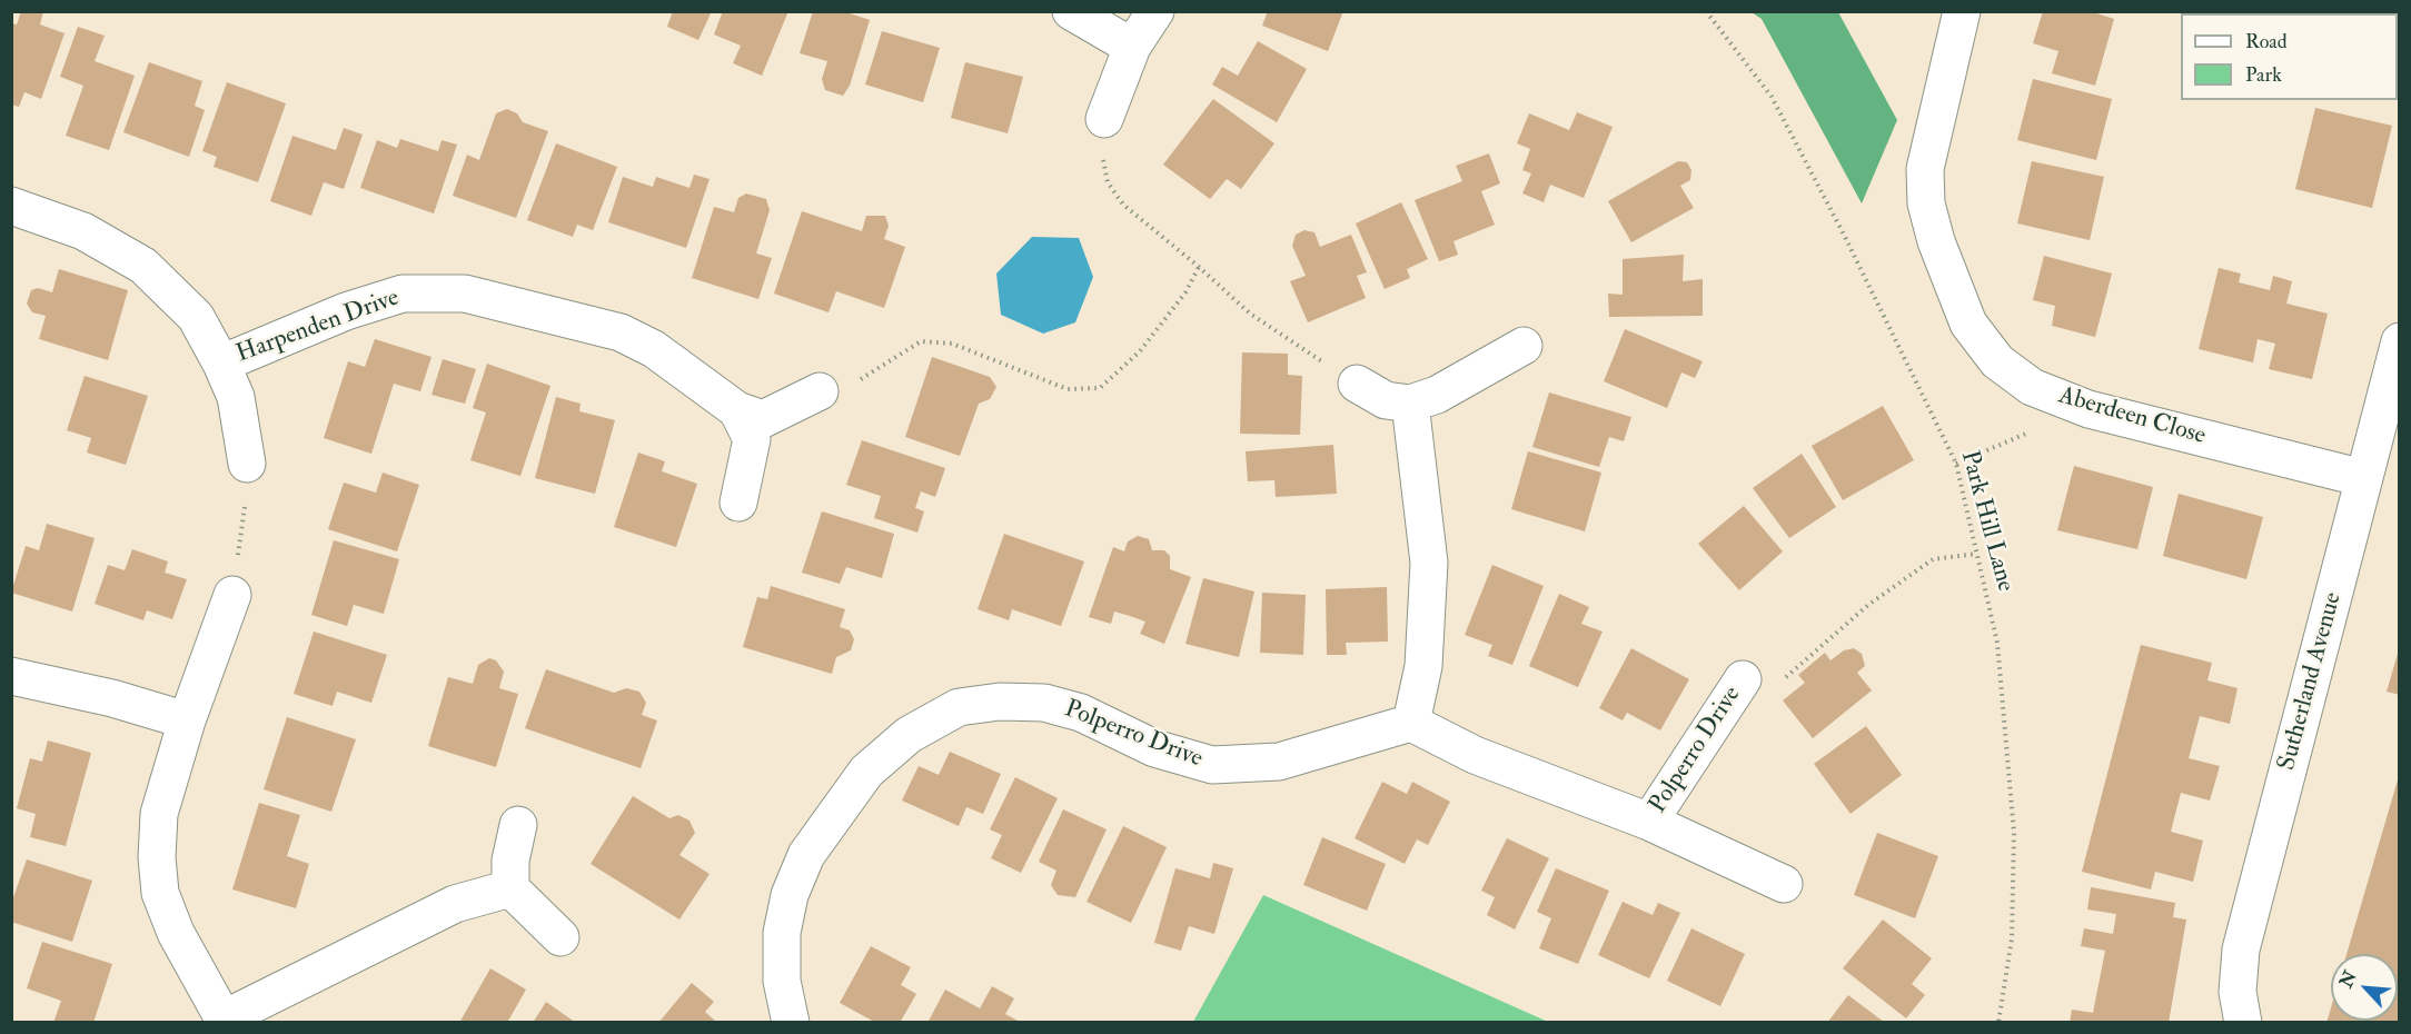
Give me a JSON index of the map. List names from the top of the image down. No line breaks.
{"streets":{"street":["Harpenden Drive","Aberdeen Close","Sutherland Avenue","Polperro Drive"],"path":["Park Hill Lane"]},"crossings":[["Aberdeen Close","Sutherland Avenue"]],"legend":["Road","Park"],"north":"top left"}
